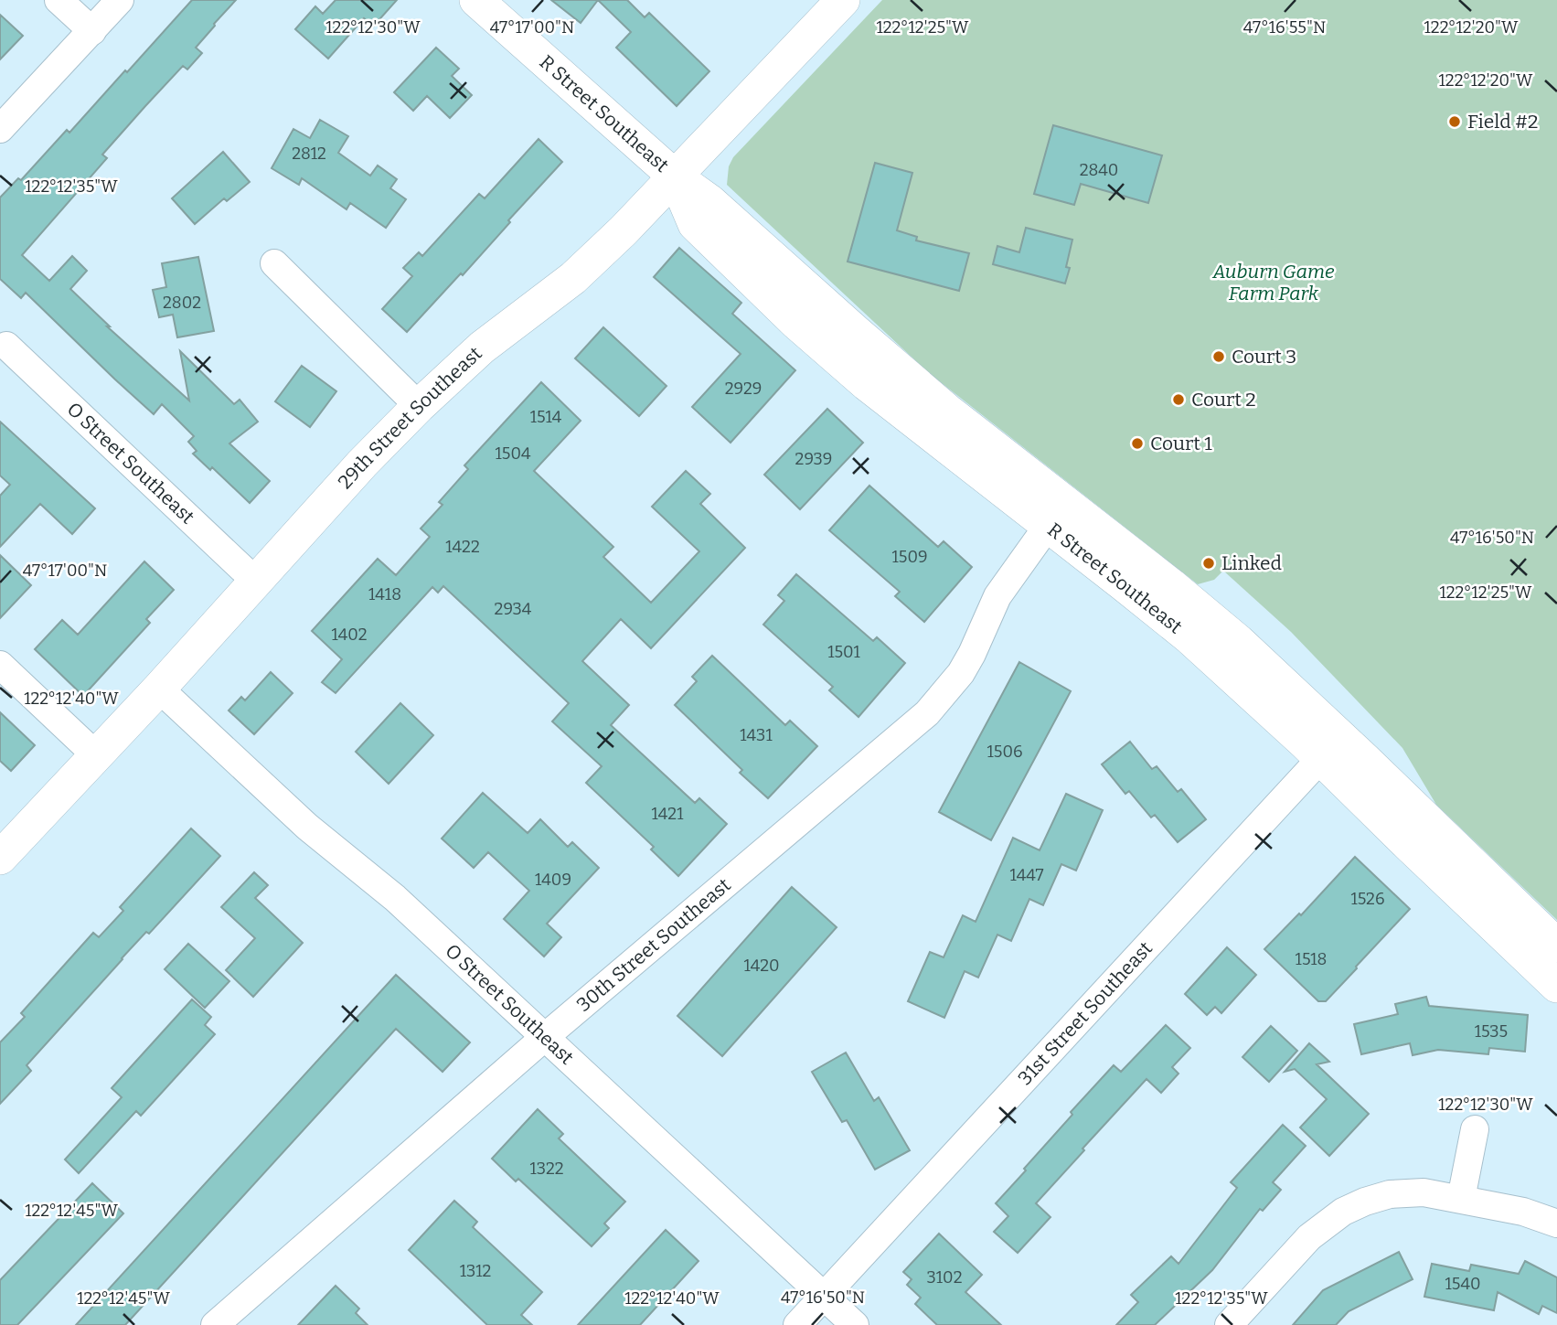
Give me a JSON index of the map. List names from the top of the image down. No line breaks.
{"streets":{"street":["R Street Southeast","29th Street Southeast","O Street Southeast","30th Street Southeast","31st Street Southeast"]},"crossings":[["R Street Southeast","29th Street Southeast"],["R Street Southeast","30th Street Southeast"],["R Street Southeast","31st Street Southeast"],["29th Street Southeast","O Street Southeast"],["O Street Southeast","30th Street Southeast"],["O Street Southeast","31st Street Southeast"]],"parks":["Auburn Game Farm Park"],"places":["Field #2","Court 3","Court 2","Court 1","Linked"],"house_numbers":["2812","2840","2802","2929","1514","1504","2939","1422","1509","1418","2934","1402","1501","1431","1506","1421","1447","1409","1526","1518","1420","1535","1322","1312","3102","1540"],"coordinates":["122°12'30\"W","122°12'25\"W","122°12'20\"W","47°17'00\"N","47°16'55\"N","122°12'35\"W","47°16'50\"N","122°12'40\"W","122°12'45\"W"]}
